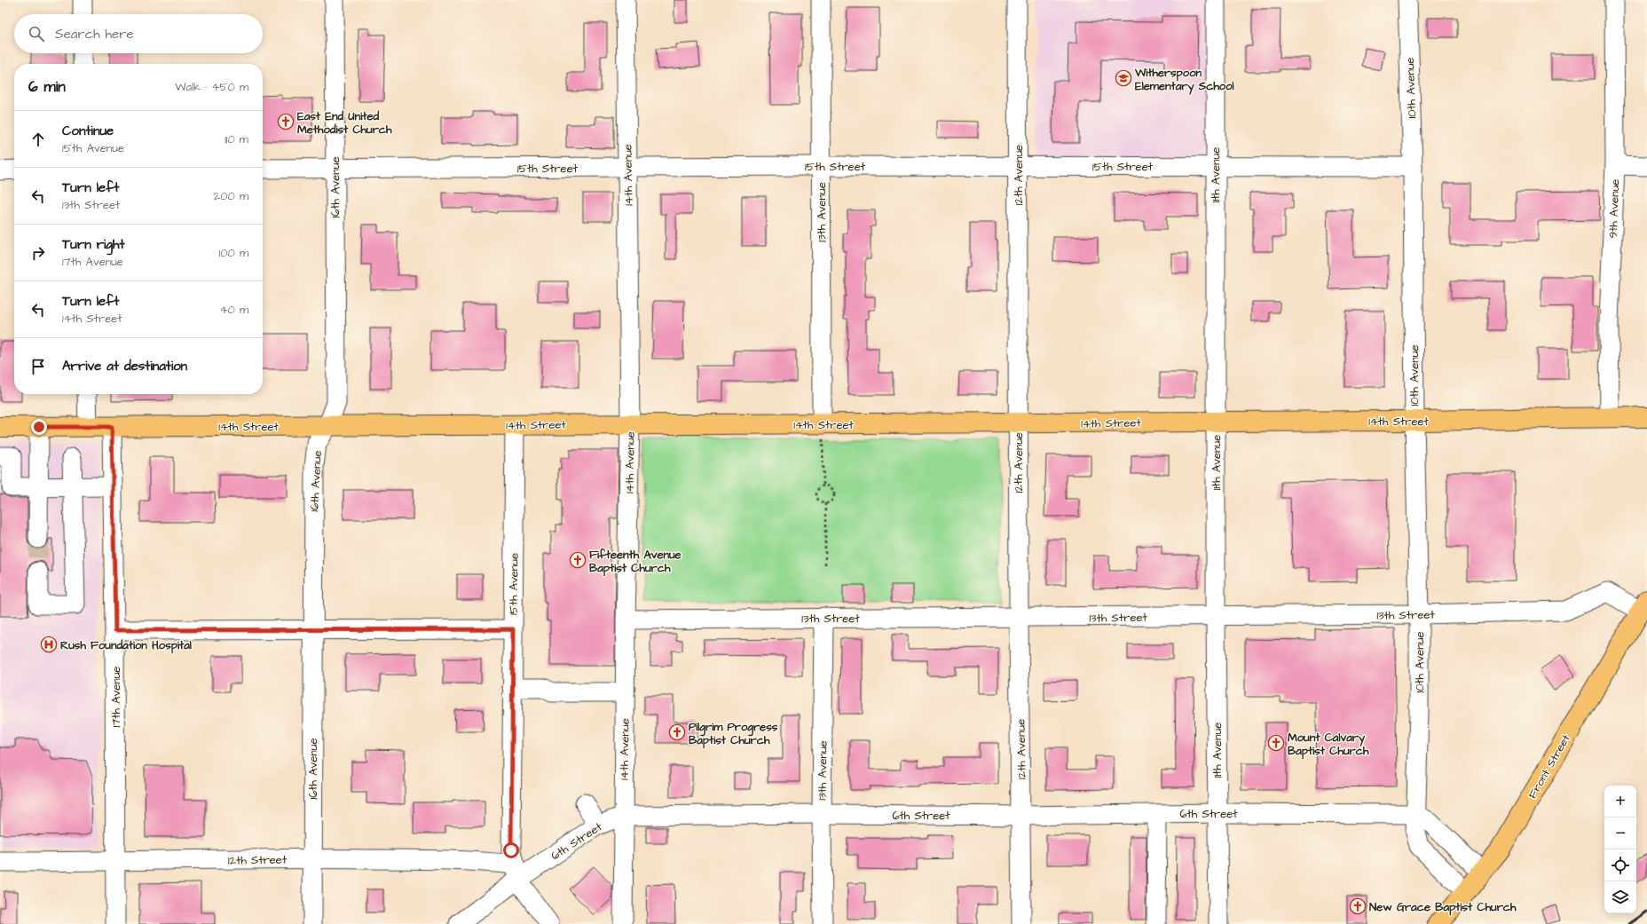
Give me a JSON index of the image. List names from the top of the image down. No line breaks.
{"streets":{"main road":["14th Street","Front Street"],"street":["10th Avenue","15th Street","14th Avenue","12th Avenue","11th Avenue","16th Avenue","9th Avenue","13th Avenue","15th Avenue","13th Street","17th Avenue","6th Street","12th Street"]},"crossings":[["10th Avenue","15th Street"],["10th Avenue","14th Street"],["10th Avenue","13th Street"],["10th Avenue","Front Street"],["10th Avenue","6th Street"],["15th Street","14th Avenue"],["15th Street","12th Avenue"],["15th Street","11th Avenue"],["15th Street","16th Avenue"],["15th Street","13th Avenue"],["14th Avenue","14th Street"],["14th Avenue","13th Street"],["14th Avenue","6th Street"],["12th Avenue","14th Street"],["12th Avenue","13th Street"],["12th Avenue","6th Street"],["11th Avenue","14th Street"],["11th Avenue","13th Street"],["11th Avenue","6th Street"],["16th Avenue","14th Street"],["16th Avenue","12th Street"],["9th Avenue","14th Street"],["13th Avenue","14th Street"],["13th Avenue","13th Street"],["13th Avenue","6th Street"],["14th Street","15th Avenue"],["14th Street","17th Avenue"],["15th Avenue","6th Street"],["15th Avenue","12th Street"],["13th Street","Front Street"],["17th Avenue","12th Street"],["6th Street","12th Street"]],"places":{"school or university":["Witherspoon Elementary School"],"church":["East End United Methodist Church","Fifteenth Avenue Baptist Church","Pilgrim Progress Baptist Church","Mount Calvary Baptist Church","New Grace Baptist Church"],"hospital":["Rush Foundation Hospital"]},"page":{"search":"Search here","heading":["6 min","Walk · 450 m"],"list":[["Continue","15th Avenue","110 m"],["Turn left","13th Street","200 m"],["Turn right","17th Avenue","100 m"],["Turn left","14th Street","40 m"],"Arrive at destination"],"map_buttons":["+","−"]}}
